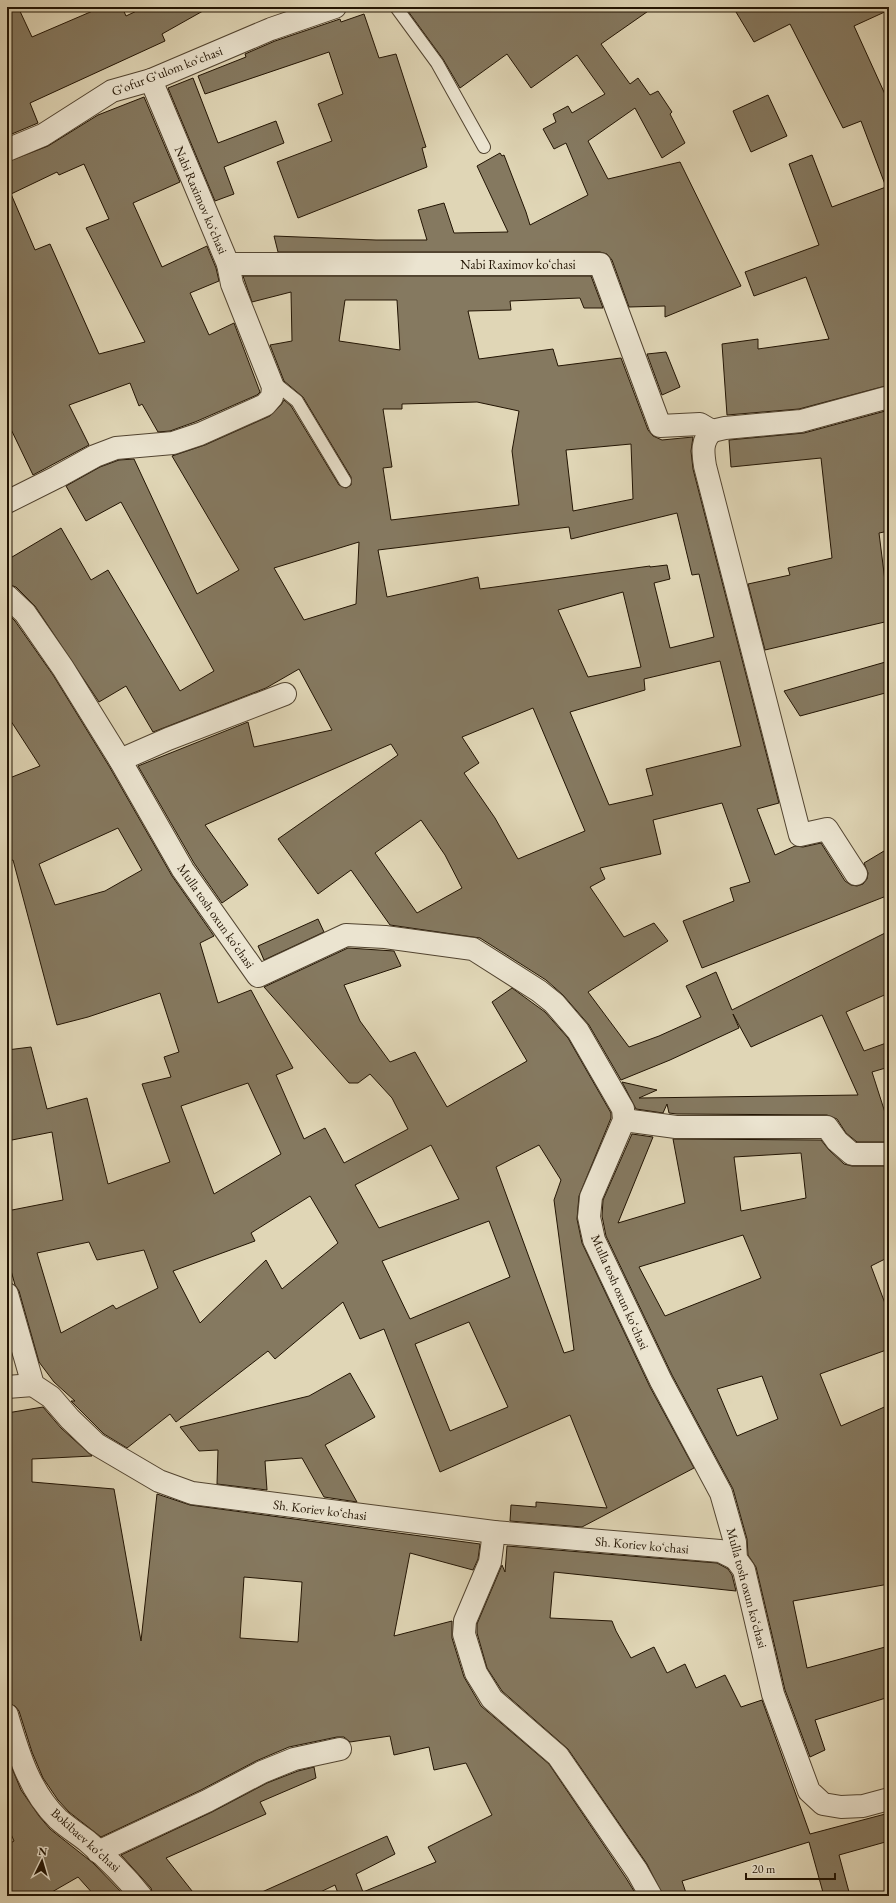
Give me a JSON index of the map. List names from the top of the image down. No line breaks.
{"streets":{"street":["Gʻofur Gʻulom koʻchasi","Nabi Raximov koʻchasi","Mulla tosh oxun koʻchasi","Sh. Koriev koʻchasi","Bokibaev koʻchasi"]},"crossings":[["Gʻofur Gʻulom koʻchasi","Nabi Raximov koʻchasi"],["Mulla tosh oxun koʻchasi","Sh. Koriev koʻchasi"]],"scale_bar":"20 m","north":"top"}
